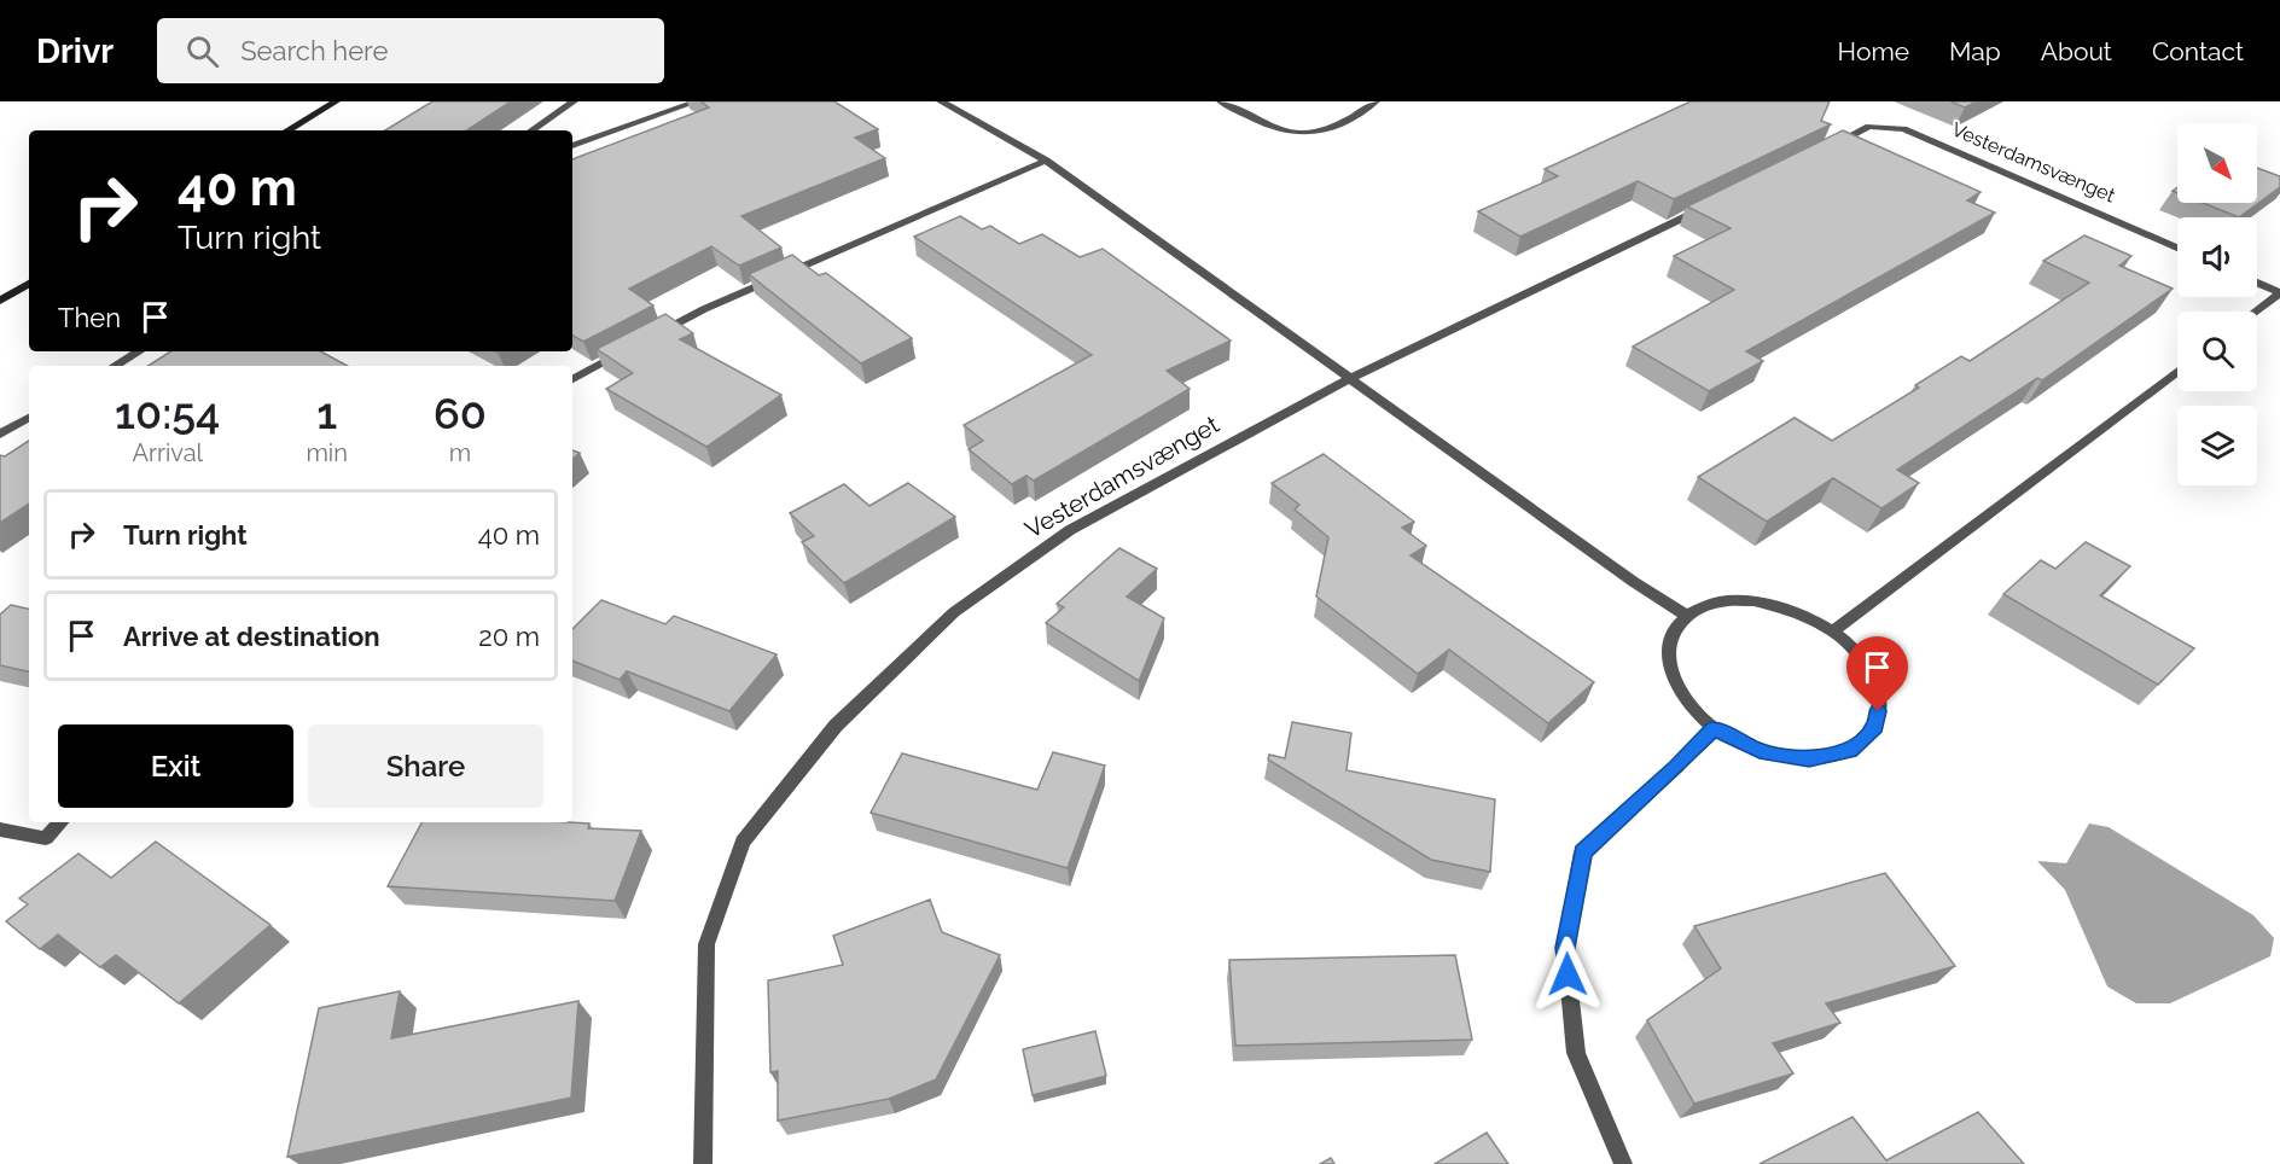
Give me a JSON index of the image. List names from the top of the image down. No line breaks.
{"streets":{"street":["Vesterdamsvænget"]},"north":"bottom right","page":{"header":"Drivr","search":"Search here","nav":["Home","Map","About","Contact"],"turn":["40 m","Turn right"],"then":"Then","eta":["10:54","Arrival","1","min","60","m"],"list":[{"name":"Turn right","value":"40 m"},{"name":"Arrive at destination","value":"20 m"}],"buttons":["Exit","Share"]}}
